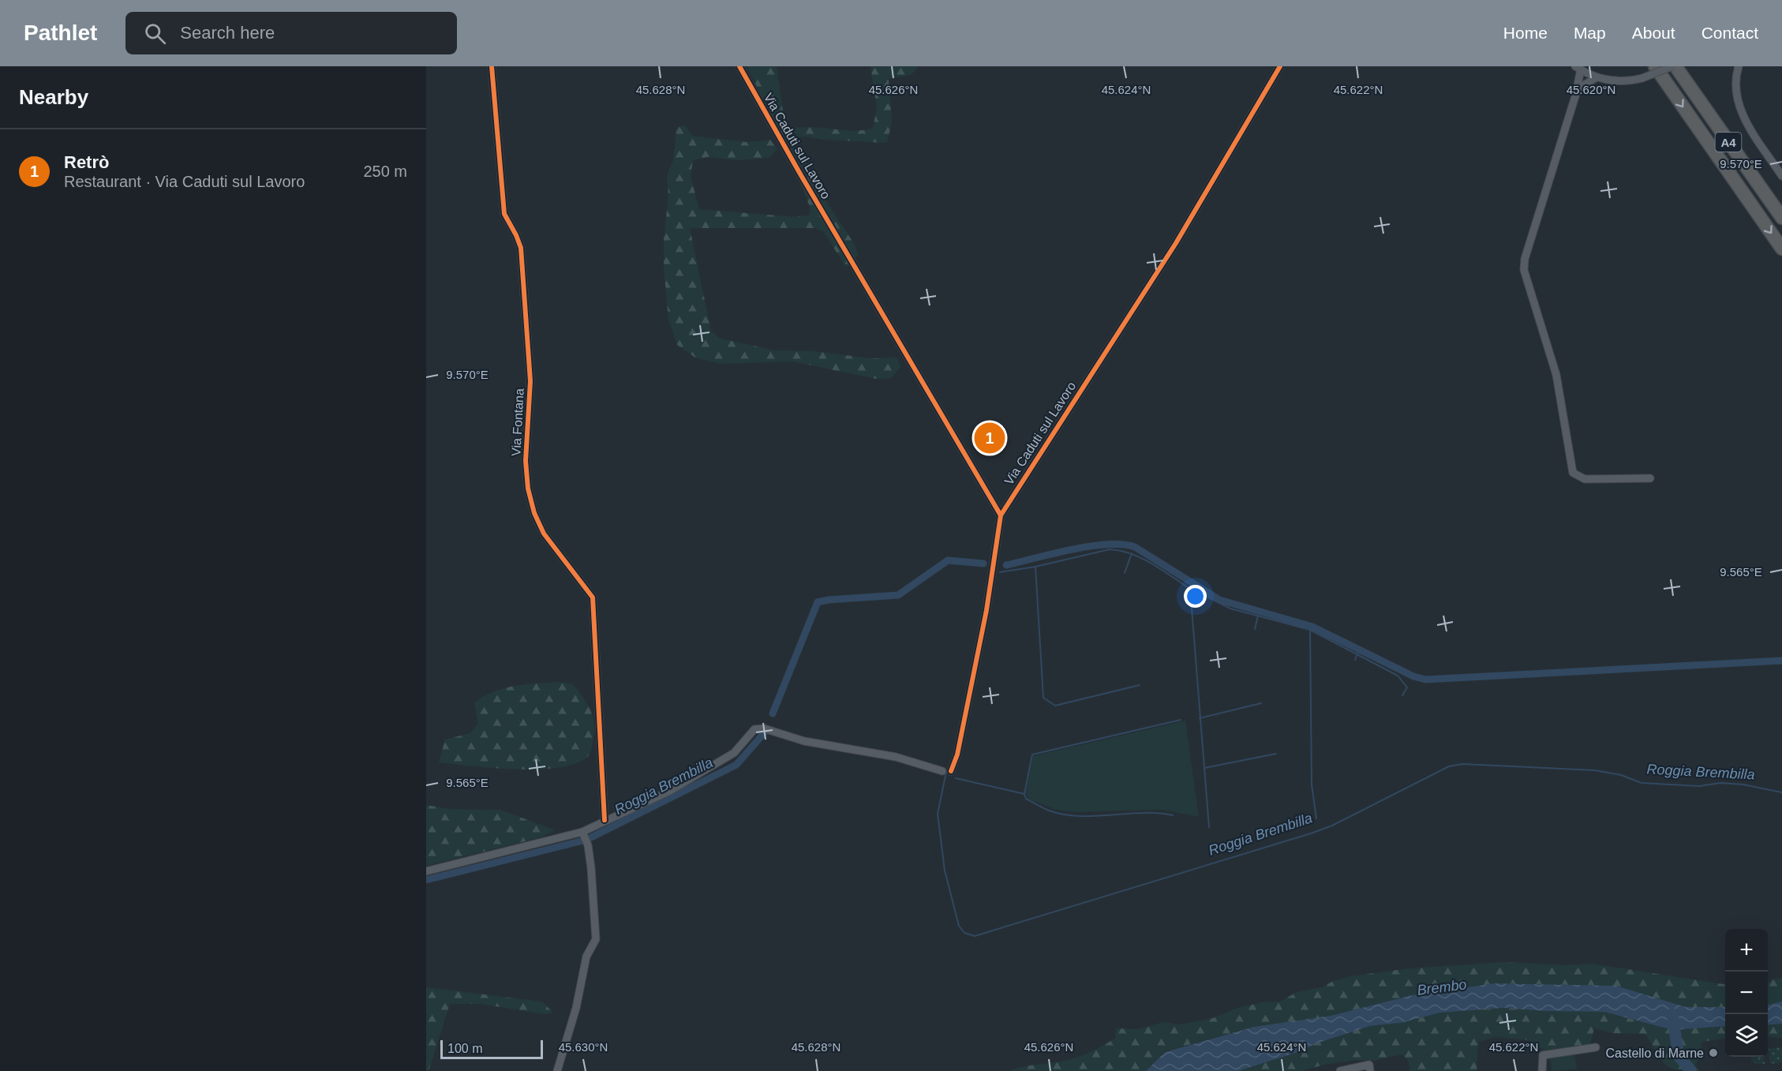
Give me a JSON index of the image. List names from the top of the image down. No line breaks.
{"streets":{"highway":["A4"],"street":["Via Caduti sul Lavoro","Via Fontana"]},"water":["Roggia Brembilla","Brembo"],"places":["Castello di Marne"],"scale_bar":"100 m","page":{"header":"Pathlet","search":"Search here","nav":["Home","Map","About","Contact"],"heading":"Nearby","list":[{"mark":"1","name":"Retrò","note":"Restaurant · Via Caduti sul Lavoro","value":"250 m"}],"pins":"1","map_buttons":["+","−"],"scale":"100 m"},"coordinates":["45.628°N","45.626°N","45.624°N","45.622°N","45.620°N","9.570°E","9.565°E","45.630°N"]}
